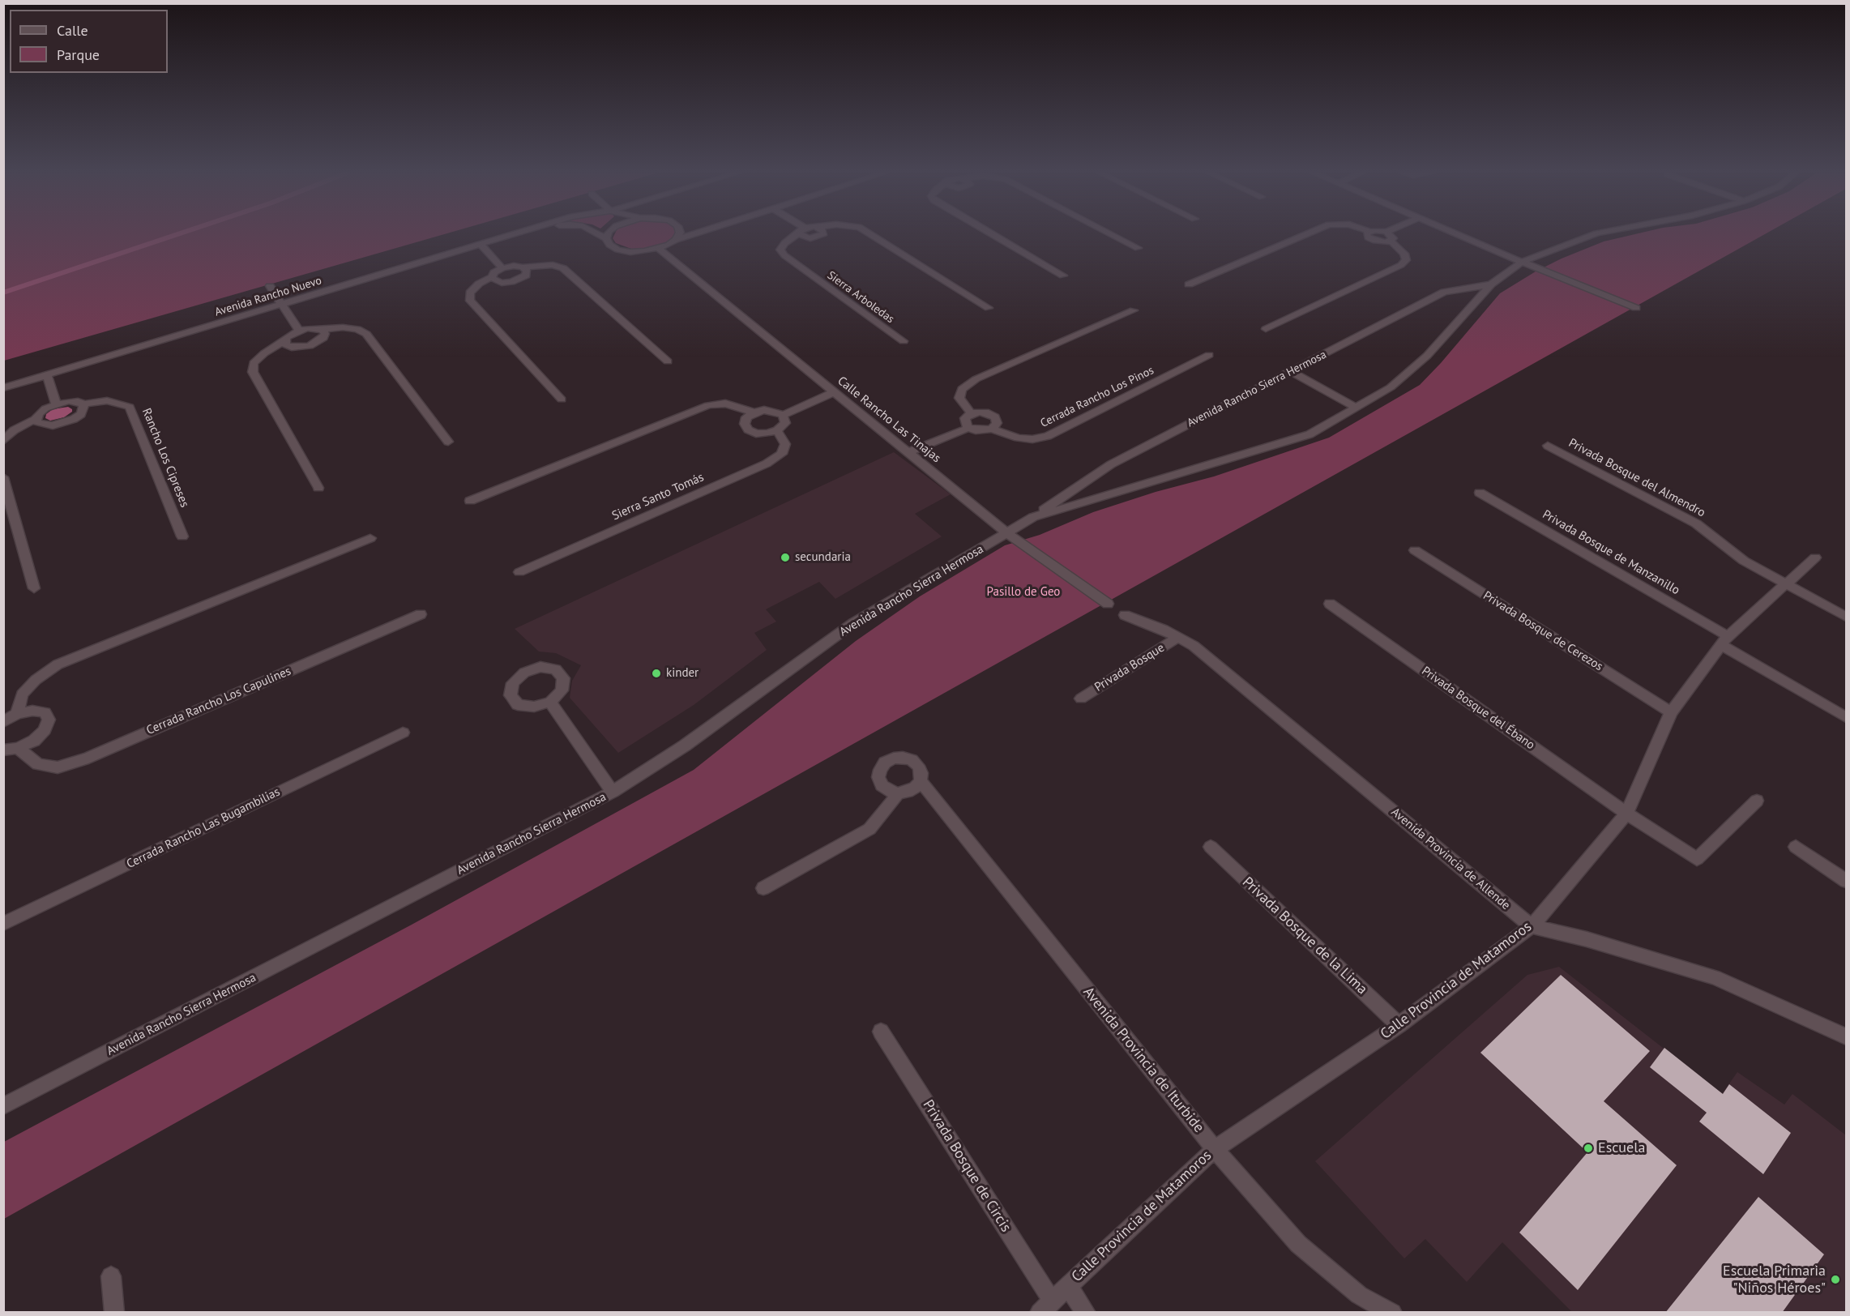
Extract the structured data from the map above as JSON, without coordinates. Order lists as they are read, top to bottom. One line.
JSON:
{"streets":{"street":["Avenida Rancho Nuevo","Sierra Arboledas","Avenida Rancho Sierra Hermosa","Cerrada Rancho Los Pinos","Calle Rancho Las Tinajas","Rancho Los Cipreses","Privada Bosque del Almendro","Sierra Santo Tomás","Privada Bosque de Manzanillo","Privada Bosque de Cerezos","Privada Bosque","Cerrada Rancho Los Capulines","Privada Bosque del Ébano","Cerrada Rancho Las Bugambilias","Avenida Provincia de Allende","Privada Bosque de la Lima","Calle Provincia de Matamoros","Avenida Provincia de Iturbide","Privada Bosque de Circis"]},"crossings":[["Avenida Rancho Sierra Hermosa","Calle Rancho Las Tinajas"],["Privada Bosque del Almendro","Calle Provincia de Matamoros"],["Privada Bosque de Manzanillo","Calle Provincia de Matamoros"],["Privada Bosque de Cerezos","Calle Provincia de Matamoros"],["Privada Bosque","Avenida Provincia de Allende"],["Privada Bosque del Ébano","Calle Provincia de Matamoros"],["Avenida Provincia de Allende","Calle Provincia de Matamoros"],["Privada Bosque de la Lima","Calle Provincia de Matamoros"],["Calle Provincia de Matamoros","Avenida Provincia de Iturbide"],["Calle Provincia de Matamoros","Privada Bosque de Circis"]],"parks":["Pasillo de Geo"],"places":["secundaria","kinder","Escuela","Escuela Primaria \"Niños Héroes\""],"legend":["Calle","Parque"]}
